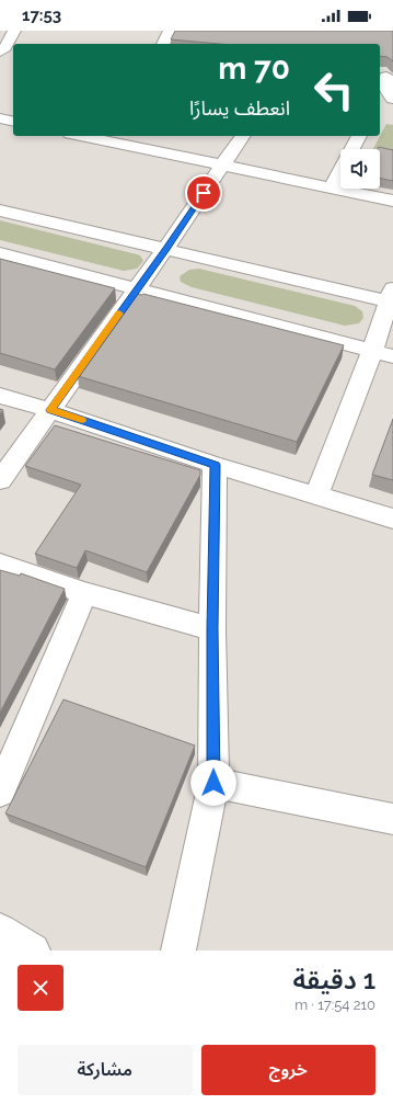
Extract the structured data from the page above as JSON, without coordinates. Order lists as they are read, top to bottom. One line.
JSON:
{"page":{"status":"17:53","turn":["70 m","انعطف يسارًا"],"heading":["1 دقيقة","210 m · 17:54"],"buttons":["خروج","مشاركة"]}}
